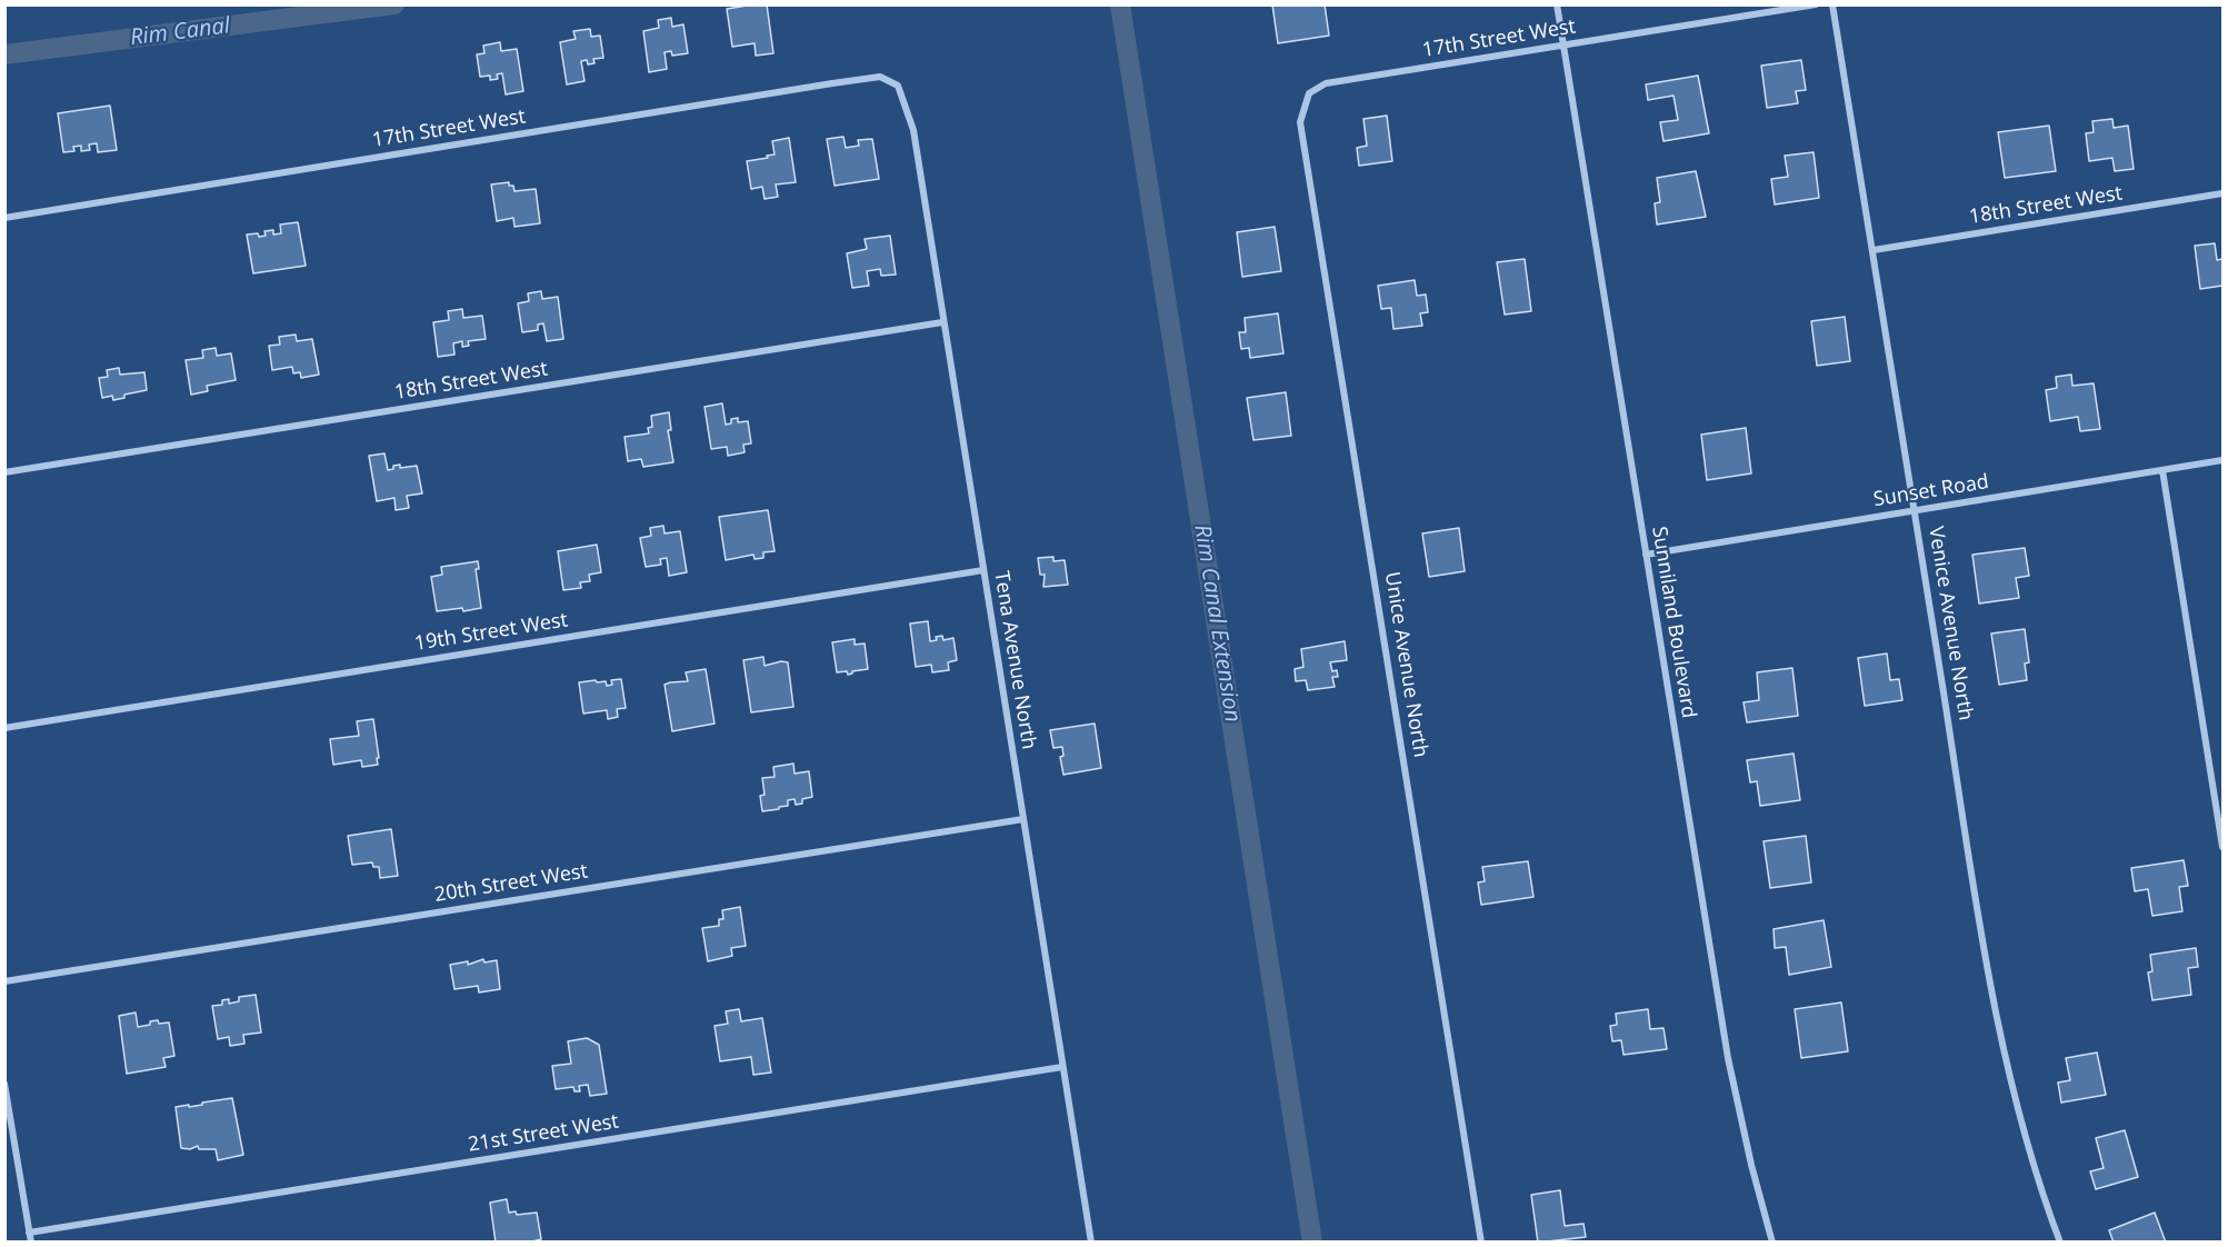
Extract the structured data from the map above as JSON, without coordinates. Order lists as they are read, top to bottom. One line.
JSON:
{"streets":{"street":["17th Street West","18th Street West","Sunset Road","Sunniland Boulevard","Venice Avenue North","19th Street West","Tena Avenue North","Unice Avenue North","20th Street West","21st Street West"]},"crossings":[["17th Street West","Sunniland Boulevard"],["17th Street West","Tena Avenue North"],["17th Street West","Unice Avenue North"],["18th Street West","Venice Avenue North"],["18th Street West","Tena Avenue North"],["Sunset Road","Sunniland Boulevard"],["Sunset Road","Venice Avenue North"],["19th Street West","Tena Avenue North"],["Tena Avenue North","20th Street West"],["Tena Avenue North","21st Street West"]],"water":["Rim Canal","Rim Canal Extension"]}
